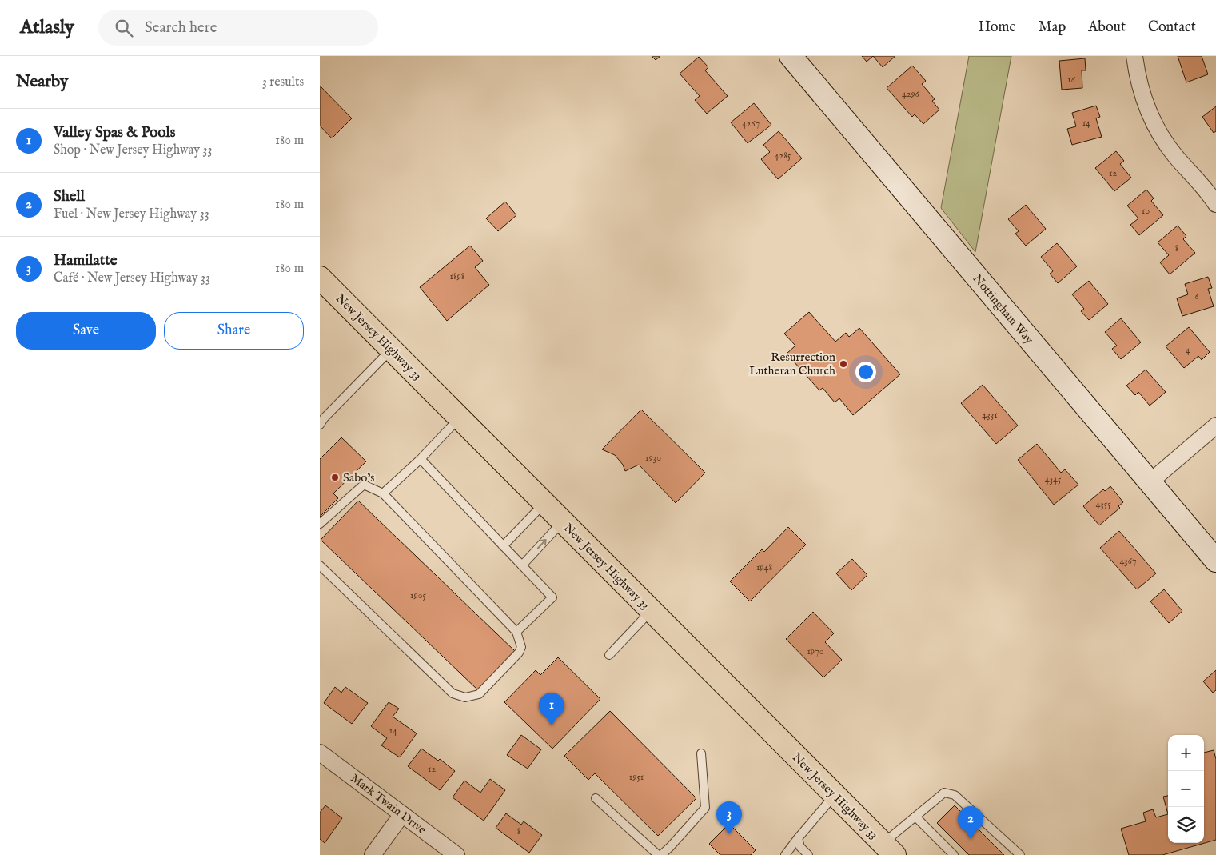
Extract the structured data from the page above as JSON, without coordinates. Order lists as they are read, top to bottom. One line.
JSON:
{"streets":{"main road":["New Jersey Highway 33"],"street":["Nottingham Way","Mark Twain Drive"]},"places":["Resurrection Lutheran Church","Sabo's"],"house_numbers":["16","4296","14","4267","4285","12","10","8","1898","6","4","4331","1930","4345","4355","4367","1948","1905","1970","14","12","1951","8"],"page":{"header":"Atlasly","search":"Search here","nav":["Home","Map","About","Contact"],"heading":["Nearby","3 results"],"list":[{"mark":"1","name":"Valley Spas & Pools","note":"Shop · New Jersey Highway 33","value":"180 m"},{"mark":"2","name":"Shell","note":"Fuel · New Jersey Highway 33","value":"180 m"},{"mark":"3","name":"Hamilatte","note":"Café · New Jersey Highway 33","value":"180 m"}],"buttons":["Save","Share"],"pins":["1","3","2"],"map_buttons":["+","−"]}}
